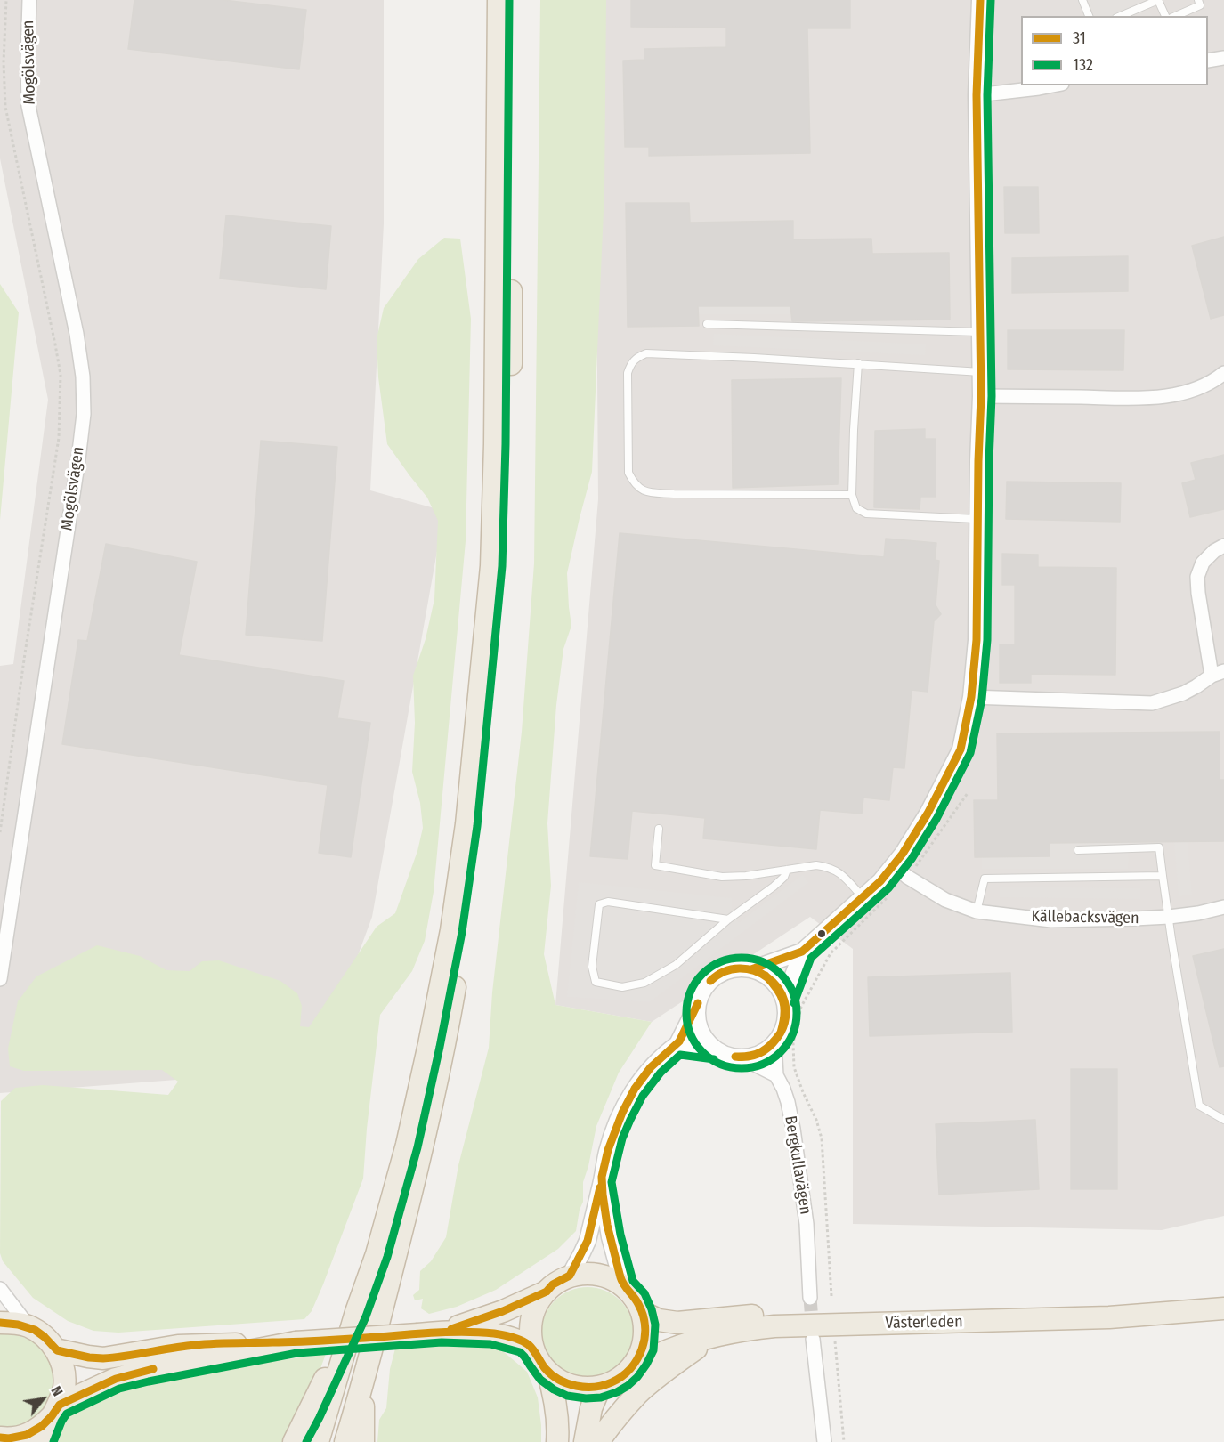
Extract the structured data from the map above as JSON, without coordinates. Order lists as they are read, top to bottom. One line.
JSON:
{"streets":{"highway":["Västerleden"],"street":["Mogölsvägen","Källebacksvägen","Bergkullavägen"]},"lines":["transit line 31","transit line 132"],"legend":["31","132"],"north":"top right"}
